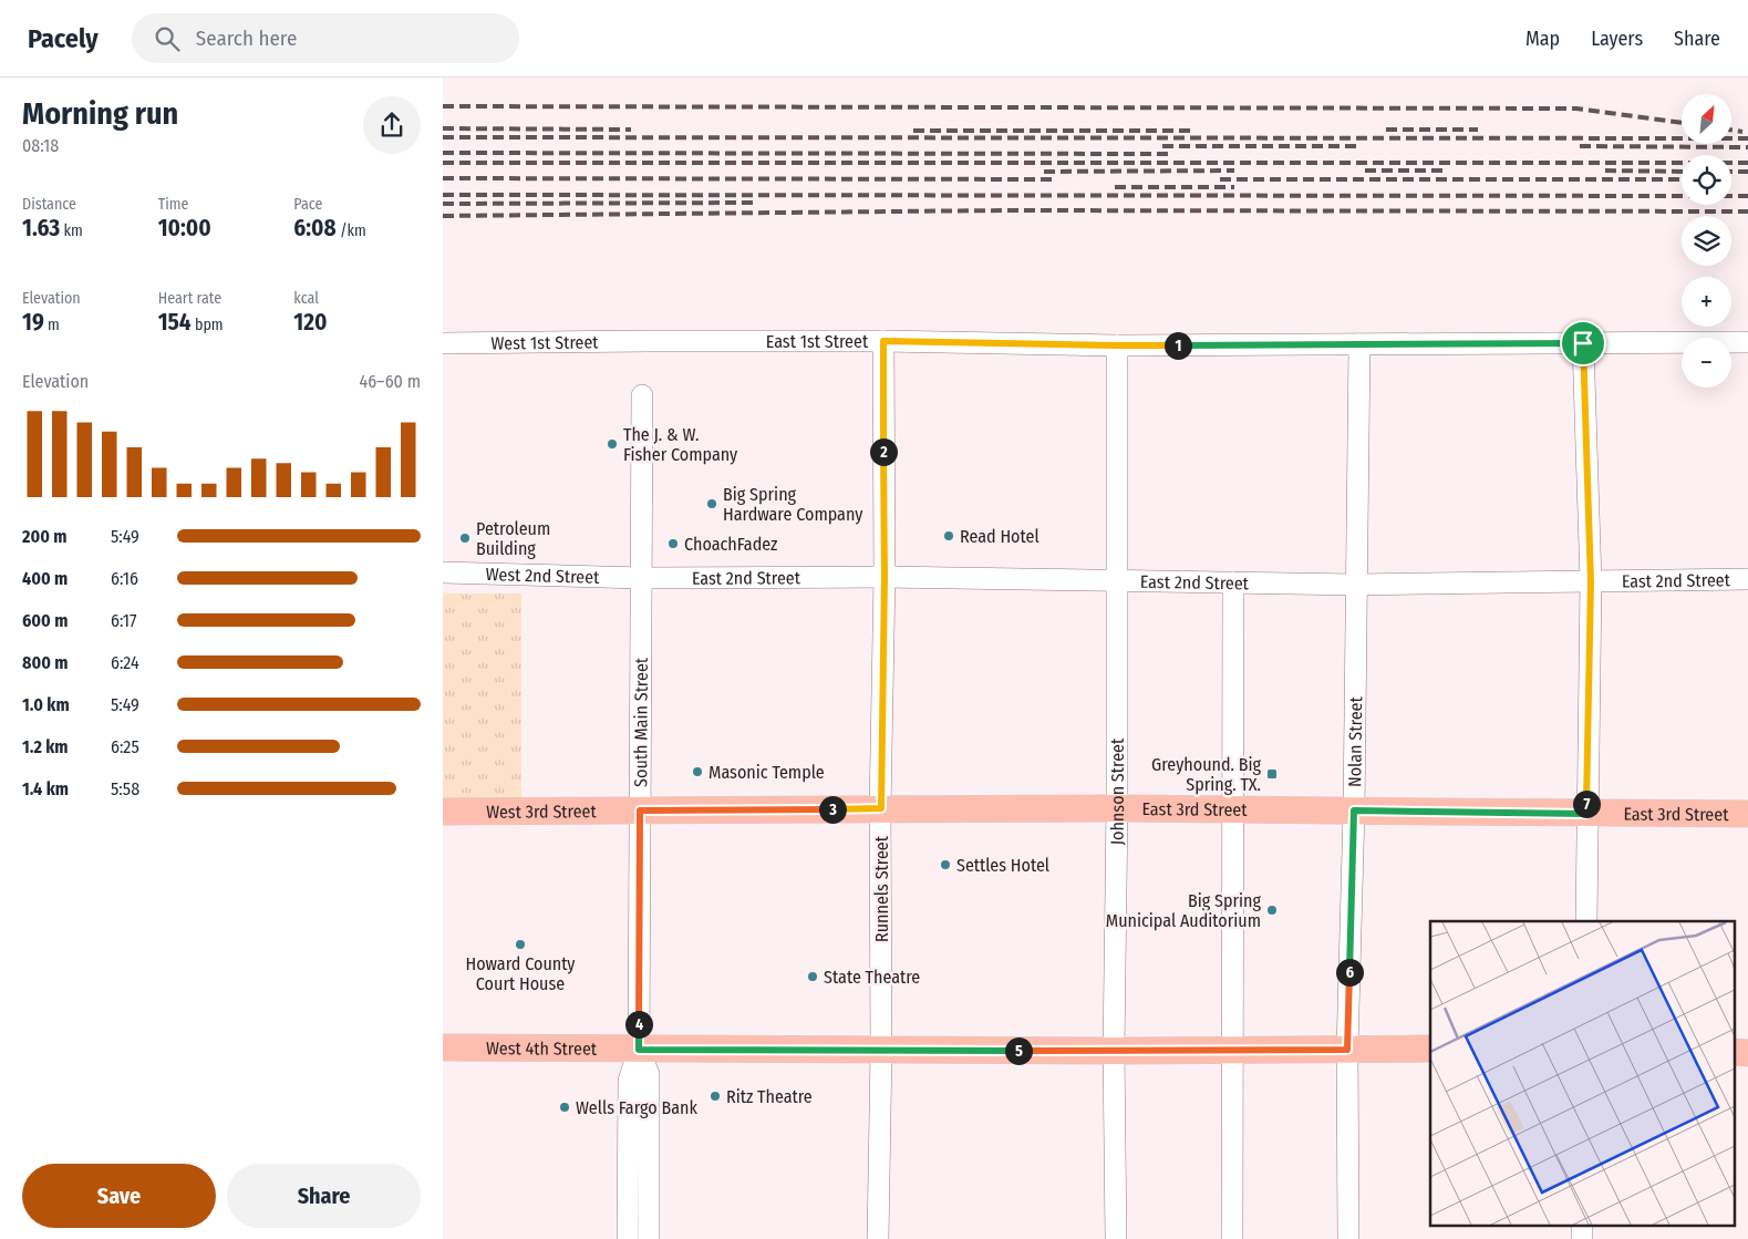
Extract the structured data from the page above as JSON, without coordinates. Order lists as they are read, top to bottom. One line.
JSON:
{"streets":{"main road":["East 3rd Street","West 3rd Street","West 4th Street"],"street":["East 1st Street","West 1st Street","West 2nd Street","East 2nd Street","South Main Street","Nolan Street","Johnson Street","Runnels Street"]},"crossings":[["East 1st Street","West 1st Street"],["East 1st Street","Nolan Street"],["East 1st Street","Johnson Street"],["East 1st Street","Runnels Street"],["West 2nd Street","East 2nd Street"],["West 2nd Street","South Main Street"],["East 2nd Street","South Main Street"],["East 2nd Street","Nolan Street"],["East 2nd Street","Johnson Street"],["East 2nd Street","Runnels Street"],["South Main Street","East 3rd Street"],["South Main Street","West 3rd Street"],["South Main Street","West 4th Street"],["Nolan Street","East 3rd Street"],["Nolan Street","West 4th Street"],["Johnson Street","East 3rd Street"],["Johnson Street","West 4th Street"],["East 3rd Street","West 3rd Street"],["East 3rd Street","Runnels Street"],["Runnels Street","West 4th Street"]],"places":{"other":["The J. & W. Fisher Company","Big Spring Hardware Company","Read Hotel","Petroleum Building","ChoachFadez","Masonic Temple","Settles Hotel","Big Spring Municipal Auditorium","Howard County Court House","State Theatre","Ritz Theatre","Wells Fargo Bank"],"transit":["Greyhound. Big Spring. TX."]},"north":"top right","page":{"header":"Pacely","search":"Search here","nav":["Map","Layers","Share"],"heading":["Morning run","08:18"],"map_buttons":["+","−"],"stats":[["Distance","1.63 km"],["Time","10:00"],["Pace","6:08 /km"],["Elevation","19 m"],["Heart rate","154 bpm"],["kcal","120"]],"pins":["1","2","7","3","6","4","5"],"chart":["Elevation","46–60 m"],"list":[{"name":"200 m","note":"5:49"},{"name":"400 m","note":"6:16"},{"name":"600 m","note":"6:17"},{"name":"800 m","note":"6:24"},{"name":"1.0 km","note":"5:49"},{"name":"1.2 km","note":"6:25"},{"name":"1.4 km","note":"5:58"}],"buttons":["Save","Share"]}}
